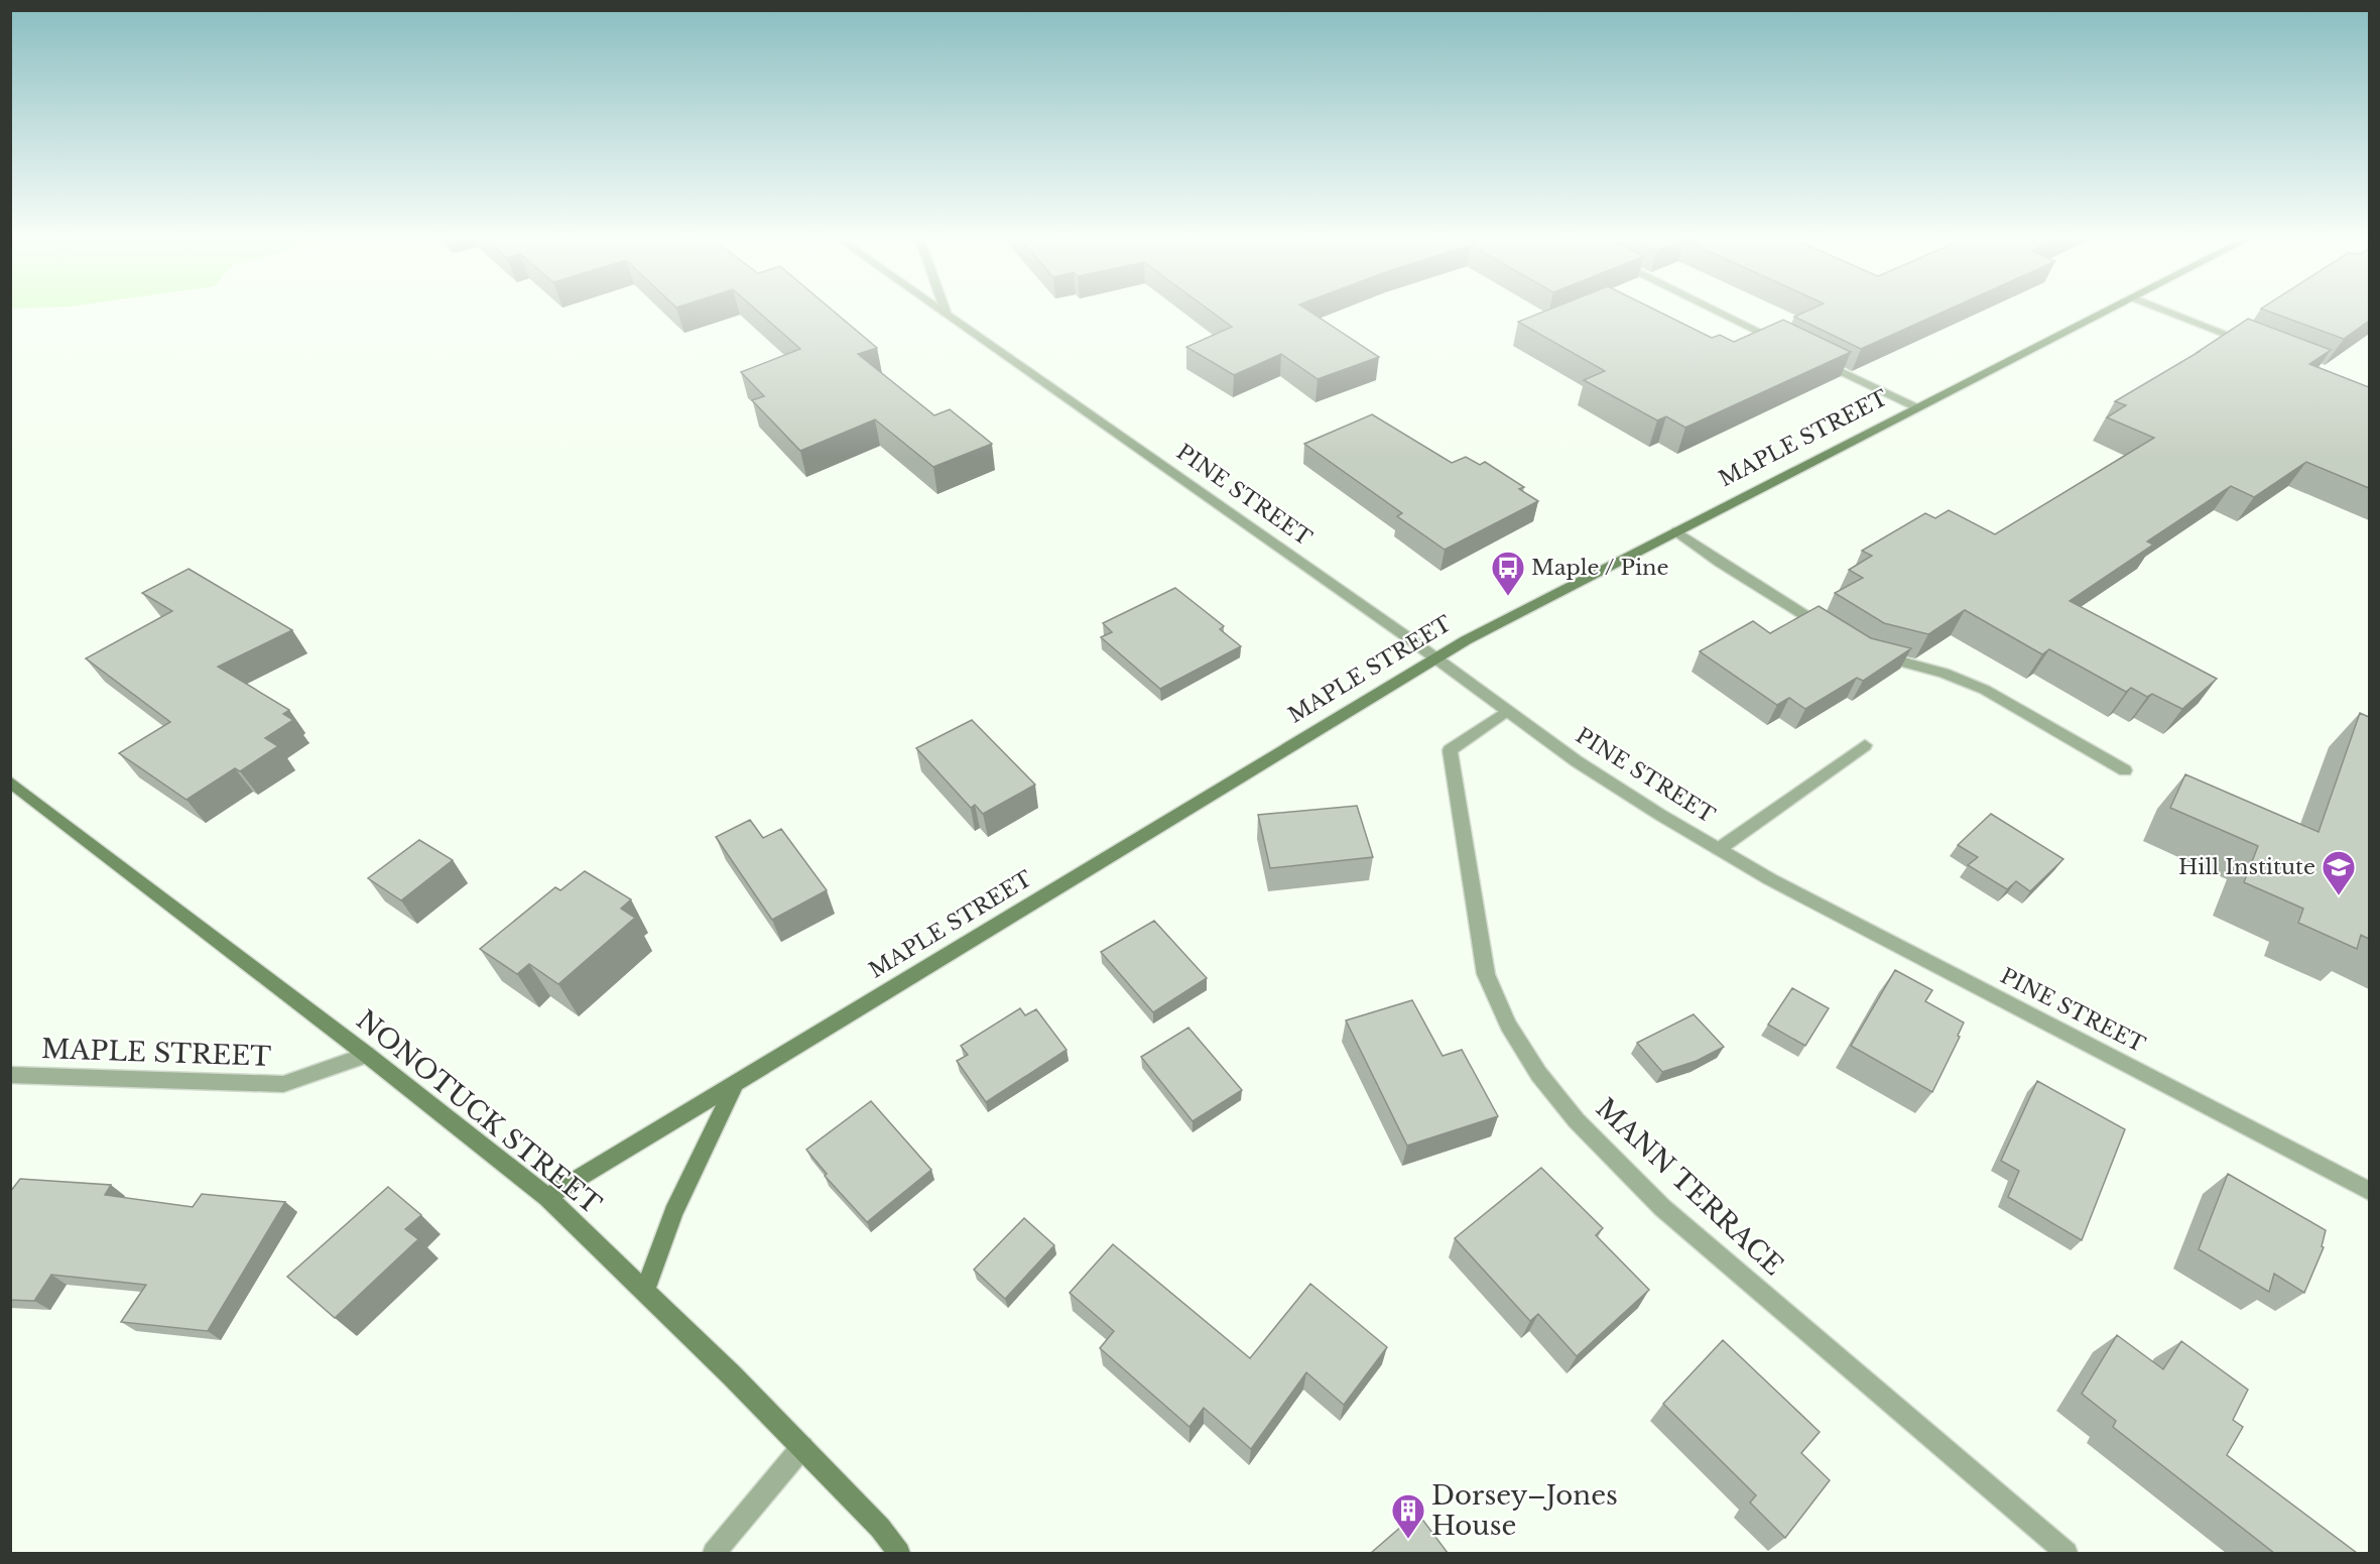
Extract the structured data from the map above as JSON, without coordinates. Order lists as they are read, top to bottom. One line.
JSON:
{"streets":{"main road":["MAPLE STREET","NONOTUCK STREET"],"street":["PINE STREET","MANN TERRACE"]},"crossings":[["MAPLE STREET","PINE STREET"],["MAPLE STREET","NONOTUCK STREET"],["PINE STREET","MANN TERRACE"]],"places":{"bus stop":["Maple / Pine"],"school or university":["Hill Institute"],"building":["Dorsey–Jones House"]}}
